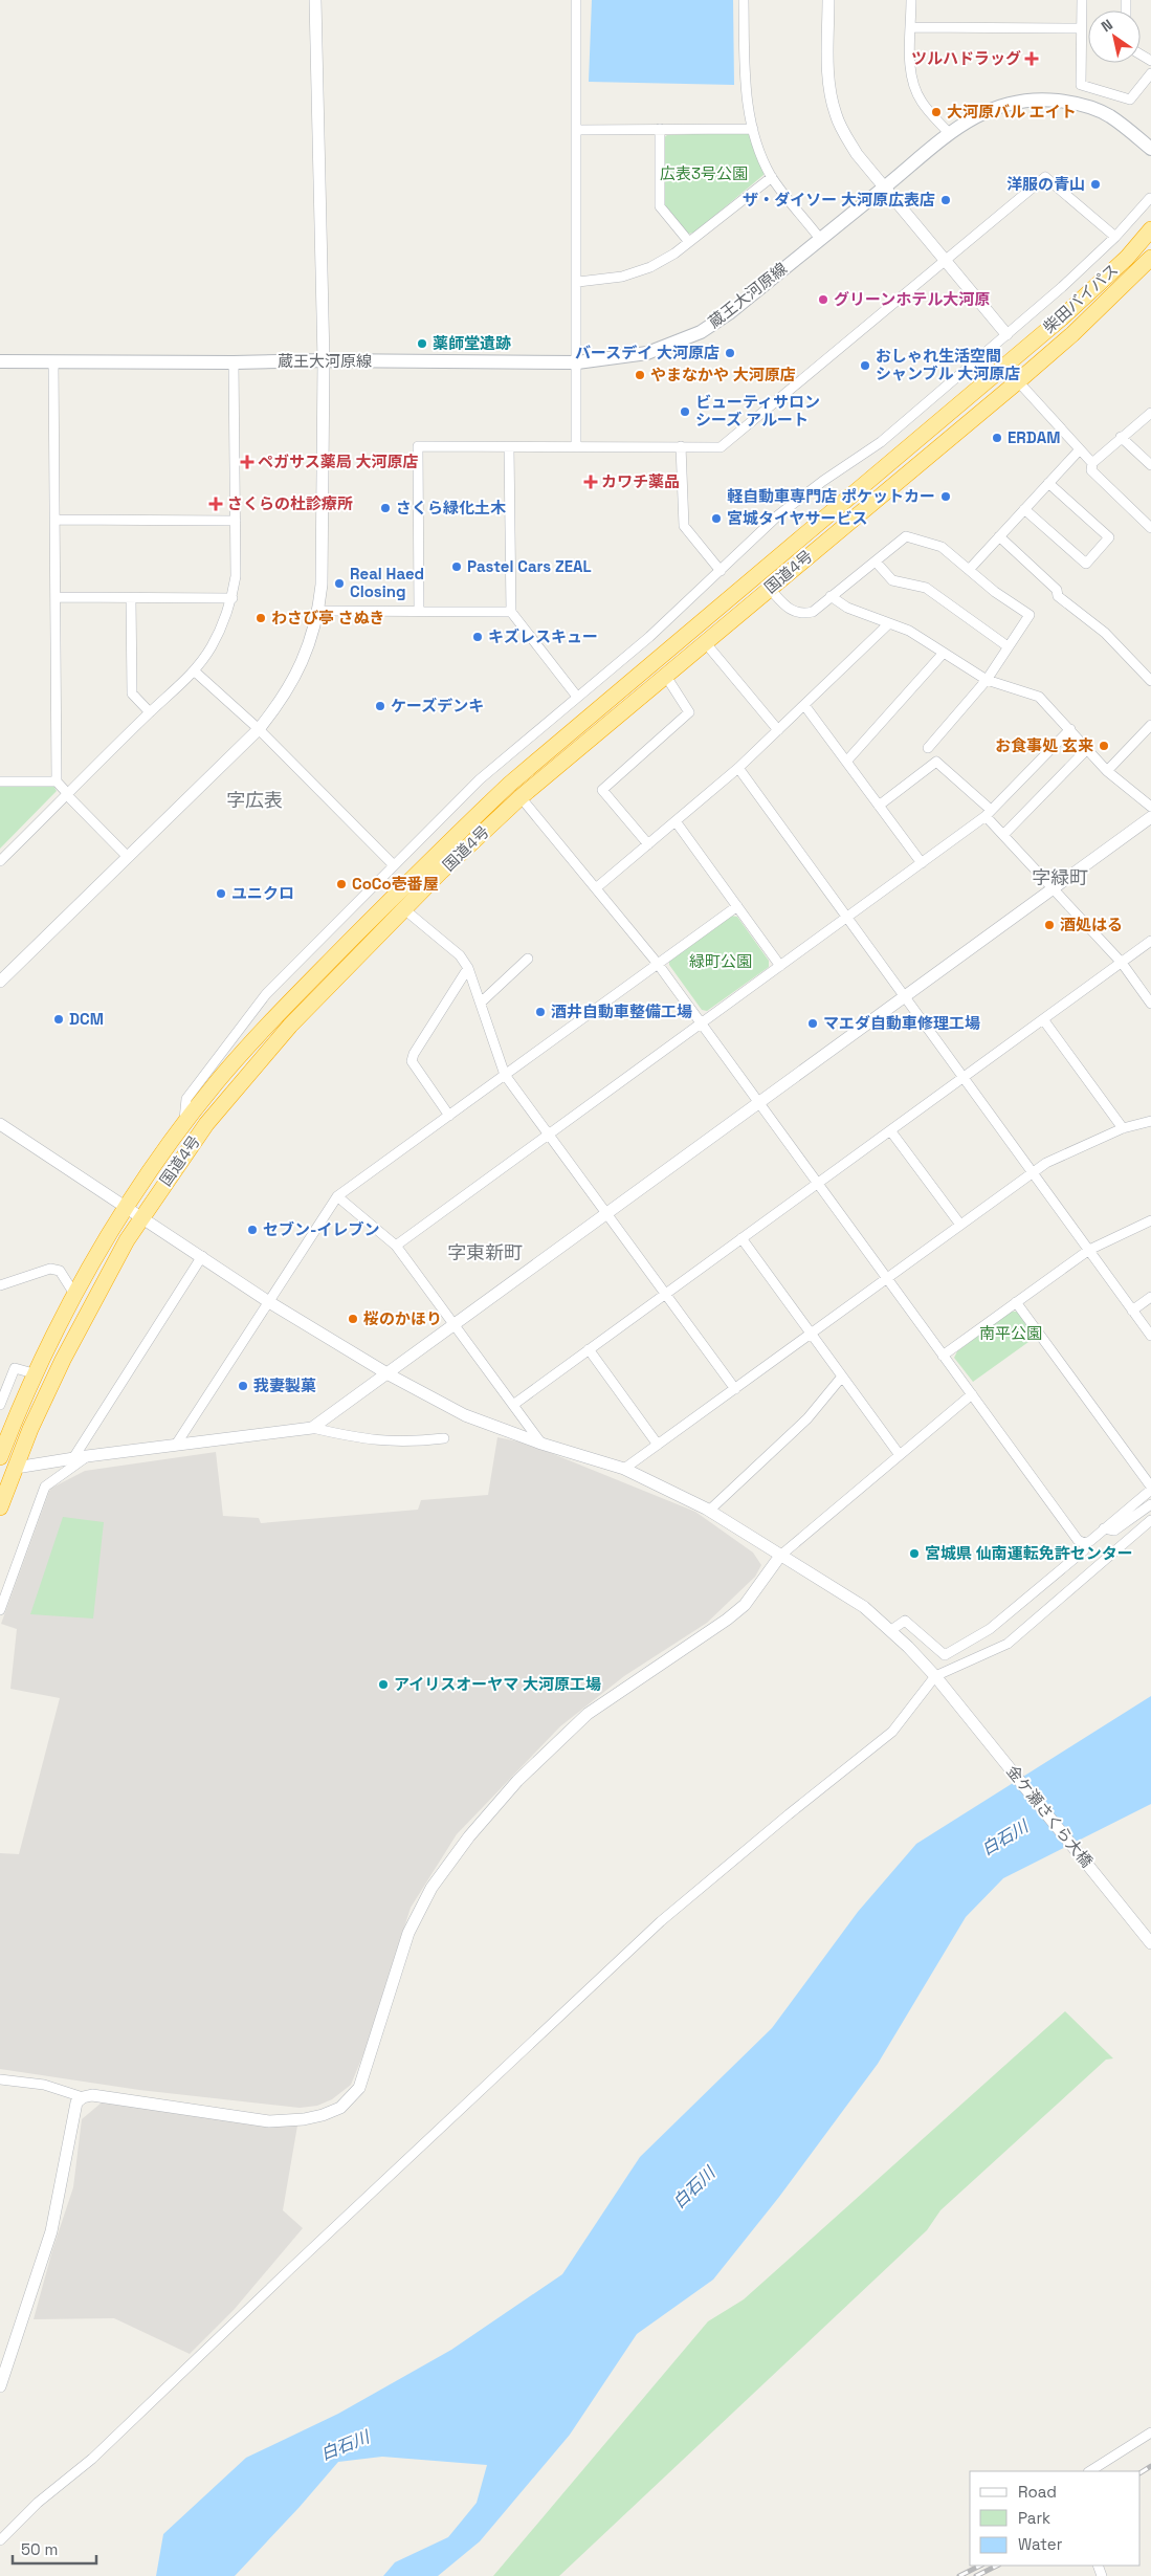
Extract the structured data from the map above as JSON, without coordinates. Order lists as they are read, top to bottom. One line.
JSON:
{"streets":{"highway":["柴田バイパス","国道4号"],"main road":["蔵王大河原線"],"street":["金ケ瀬さくら大橋"]},"crossings":[["柴田バイパス","国道4号"],["国道4号","金ケ瀬さくら大橋"]],"districts":["字広表","字緑町","字東新町"],"water":["白石川"],"parks":["広表3号公園","緑町公園","南平公園"],"places":{"health":["ツルハドラッグ","ペガサス薬局 大河原店","カワチ薬品","さくらの杜診療所"],"other":["大河原バル エイト","洋服の青山","ザ・ダイソー 大河原広表店","グリーンホテル大河原","薬師堂遺跡","バースデイ 大河原店","おしゃれ生活空間 シャンブル 大河原店","やまなかや 大河原店","ビューティサロン シーズ アルート","ERDAM","軽自動車専門店 ポケットカー","さくら緑化土木","宮城タイヤサービス","Pastel Cars ZEAL","Real Haed Closing","わさび亭 さぬき","キズレスキュー","ケーズデンキ","お食事処 玄来","CoCo壱番屋","ユニクロ","酒処はる","酒井自動車整備工場","DCM","マエダ自動車修理工場","セブン-イレブン","桜のかほり","我妻製菓","宮城県 仙南運転免許センター","アイリスオーヤマ 大河原工場"]},"legend":["Road","Park","Water"],"scale_bar":"50 m","north":"top left"}
